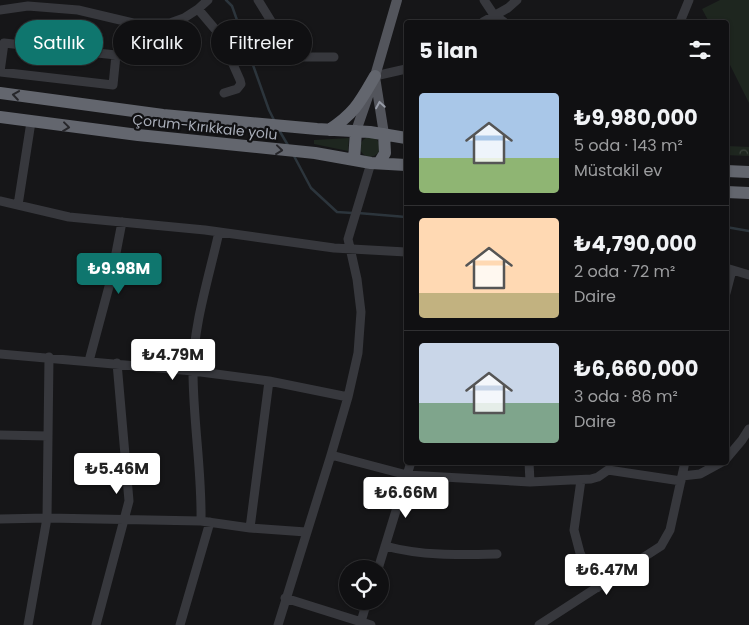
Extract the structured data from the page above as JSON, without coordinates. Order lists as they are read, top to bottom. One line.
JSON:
{"streets":{"highway":["Çorum-Kırıkkale yolu"]},"page":{"chip":["Satılık","Kiralık","Filtreler"],"heading":"5 ilan","list":[{"name":"₺9,980,000","note":"5 oda · 143 m² · Müstakil ev"},{"name":"₺4,790,000","note":"2 oda · 72 m² · Daire"},{"name":"₺6,660,000","note":"3 oda · 86 m² · Daire"}],"price":["₺9.98M","₺4.79M","₺5.46M","₺6.66M","₺6.47M"]}}
